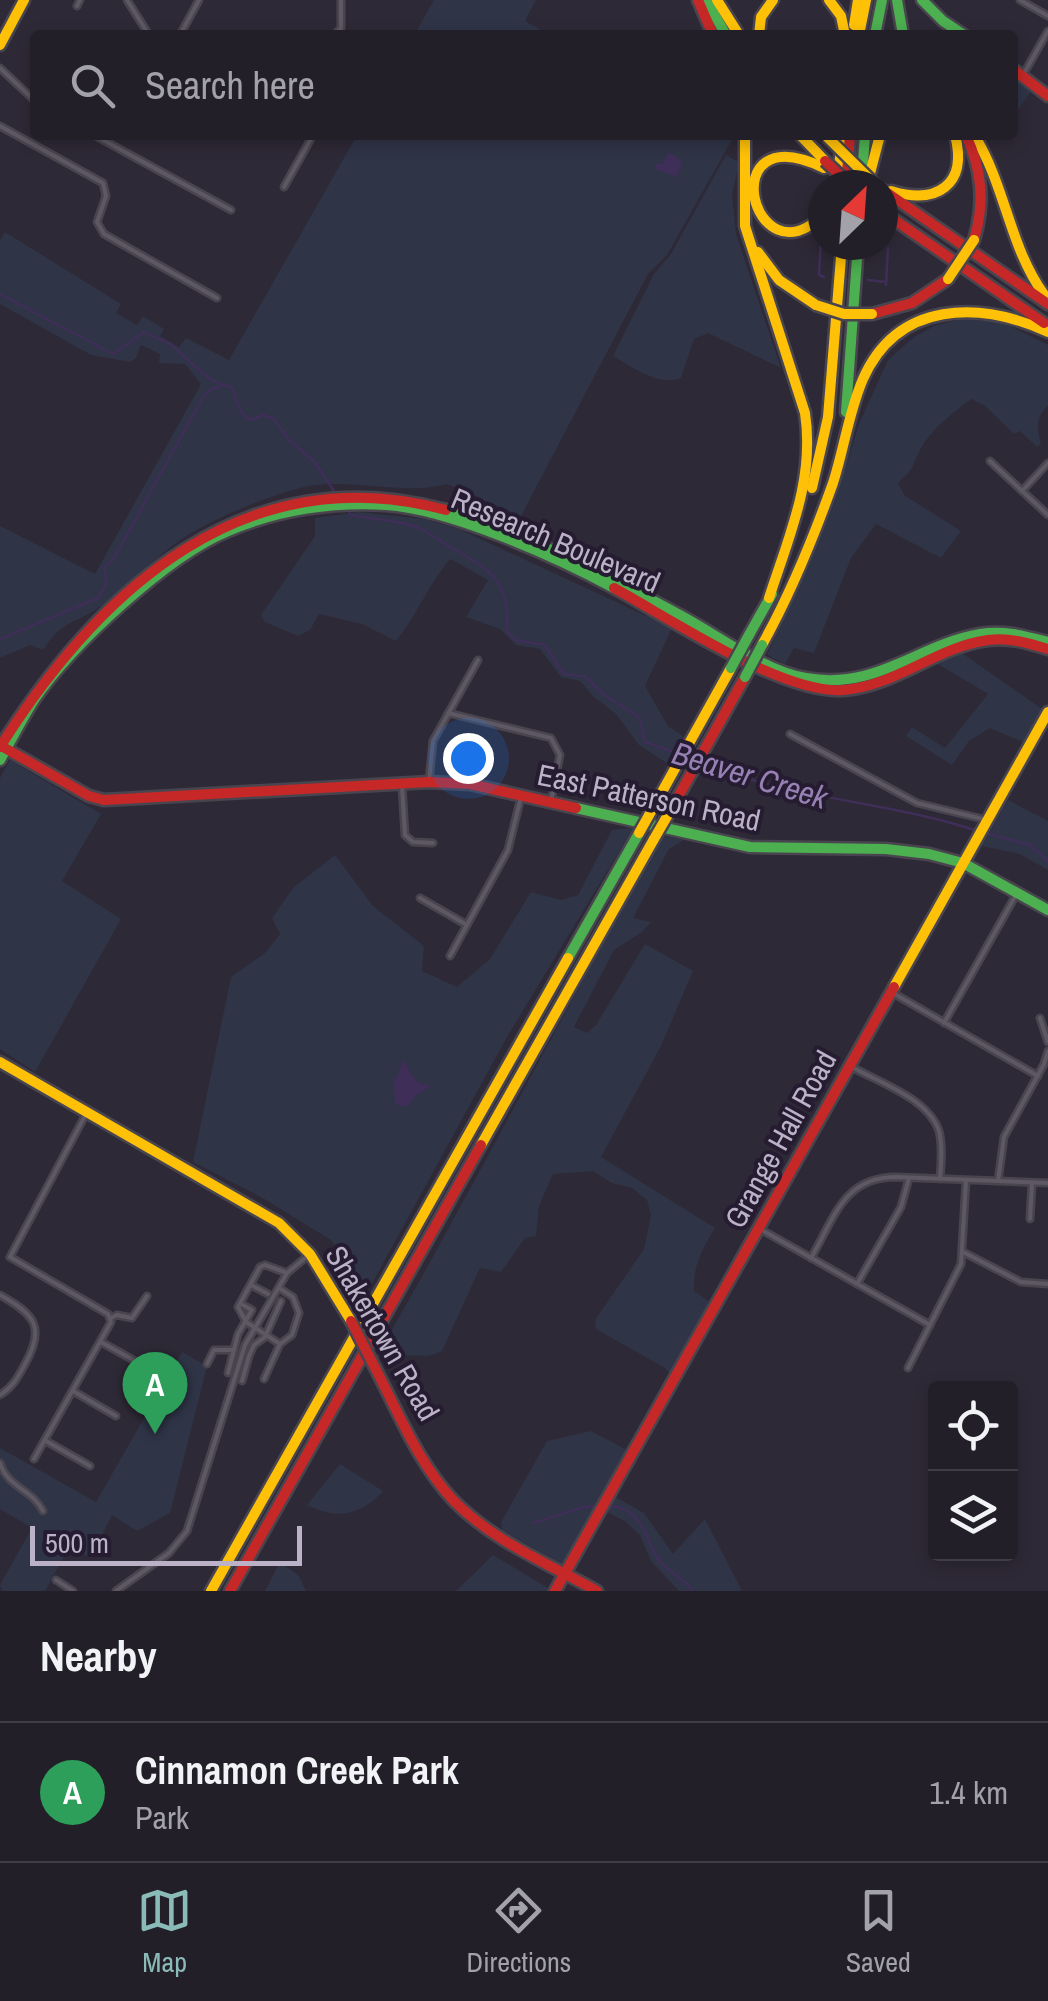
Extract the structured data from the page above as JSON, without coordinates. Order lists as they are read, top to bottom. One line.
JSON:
{"streets":{"main road":["Research Boulevard","East Patterson Road","Grange Hall Road","Shakertown Road"]},"crossings":[["Research Boulevard","East Patterson Road"],["East Patterson Road","Grange Hall Road"],["Grange Hall Road","Shakertown Road"]],"water":["Beaver Creek"],"scale_bar":"500 m","north":"top right","page":{"search":"Search here","pins":"A","scale":"500 m","heading":"Nearby","list":[{"mark":"A","name":"Cinnamon Creek Park","note":"Park","value":"1.4 km"}],"nav":["Map","Directions","Saved"]}}
